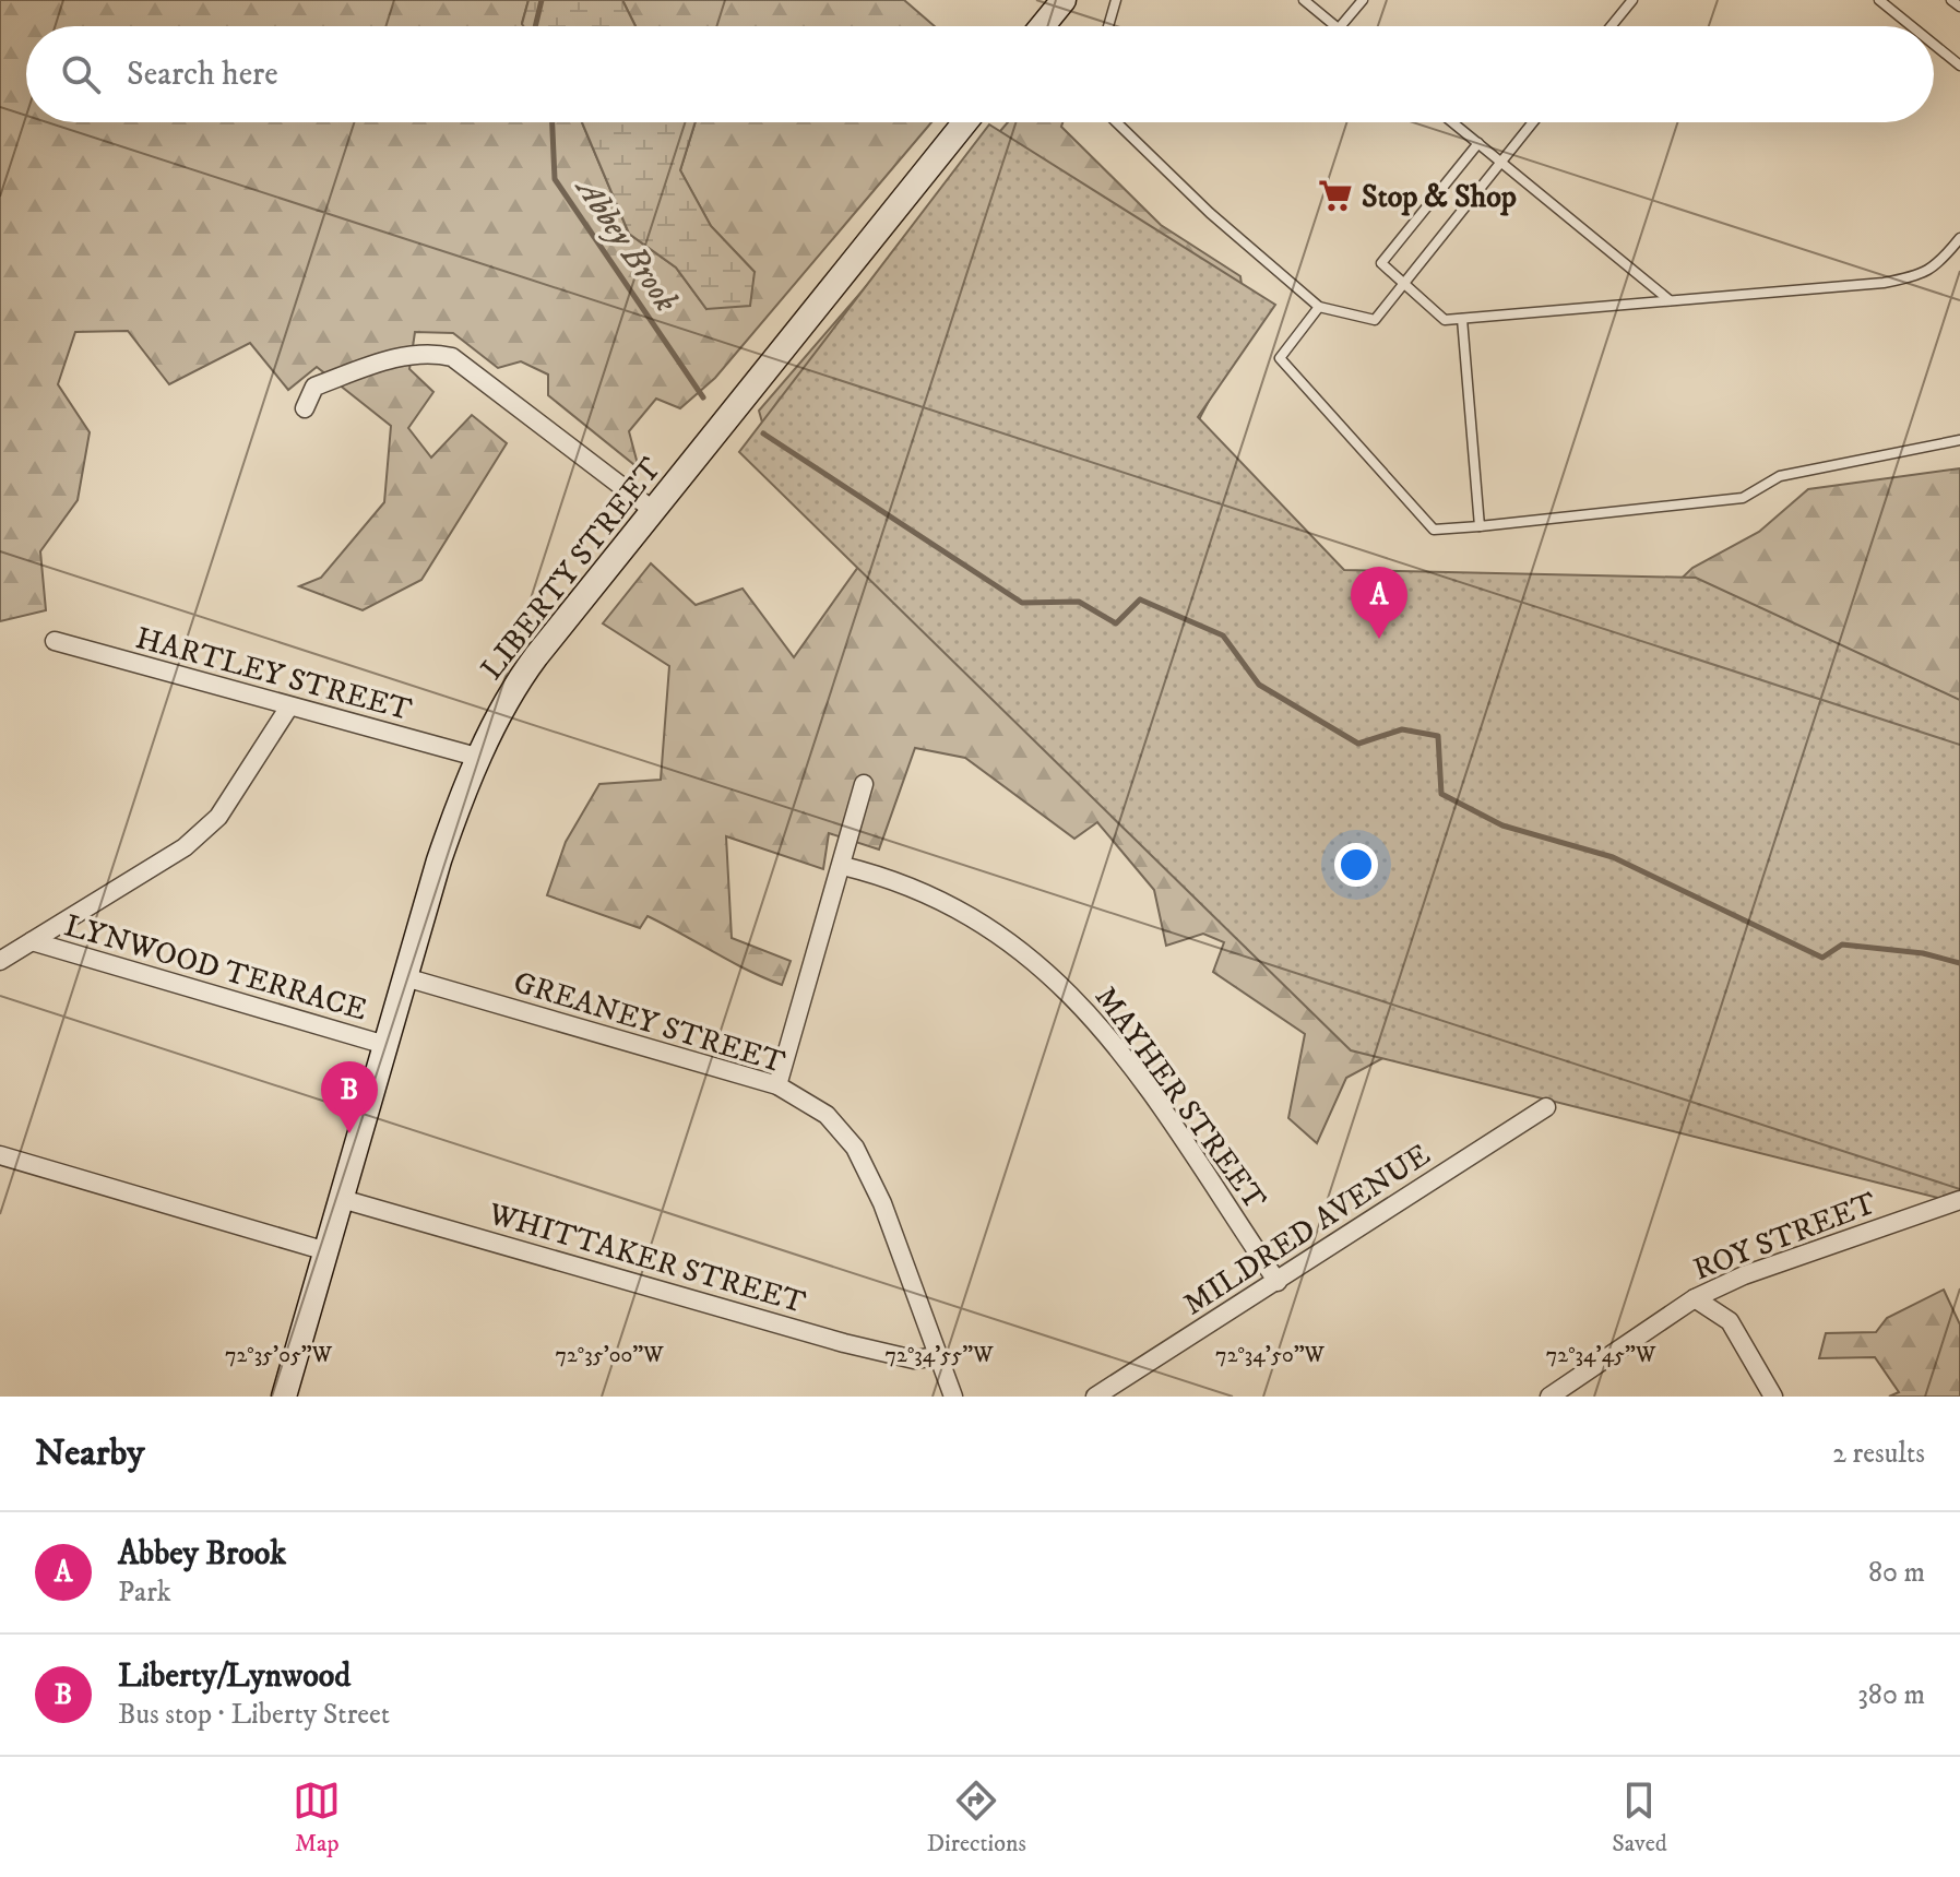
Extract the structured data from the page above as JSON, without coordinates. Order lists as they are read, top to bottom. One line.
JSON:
{"streets":{"main road":["LIBERTY STREET"],"street":["HARTLEY STREET","LYNWOOD TERRACE","GREANEY STREET","MAYHER STREET","MILDRED AVENUE","ROY STREET","WHITTAKER STREET"]},"crossings":[["LIBERTY STREET","HARTLEY STREET"],["LIBERTY STREET","LYNWOOD TERRACE"],["LIBERTY STREET","GREANEY STREET"],["LIBERTY STREET","WHITTAKER STREET"],["GREANEY STREET","WHITTAKER STREET"],["MAYHER STREET","MILDRED AVENUE"]],"water":["Abbey Brook"],"places":{"supermarket":["Stop & Shop"]},"page":{"search":"Search here","pins":["A","B"],"heading":["Nearby","2 results"],"list":[{"mark":"A","name":"Abbey Brook","note":"Park","value":"80 m"},{"mark":"B","name":"Liberty/Lynwood","note":"Bus stop · Liberty Street","value":"380 m"}],"nav":["Map","Directions","Saved"]},"coordinates":["72°35'05\"W","72°35'00\"W","72°34'55\"W","72°34'50\"W","72°34'45\"W"]}
